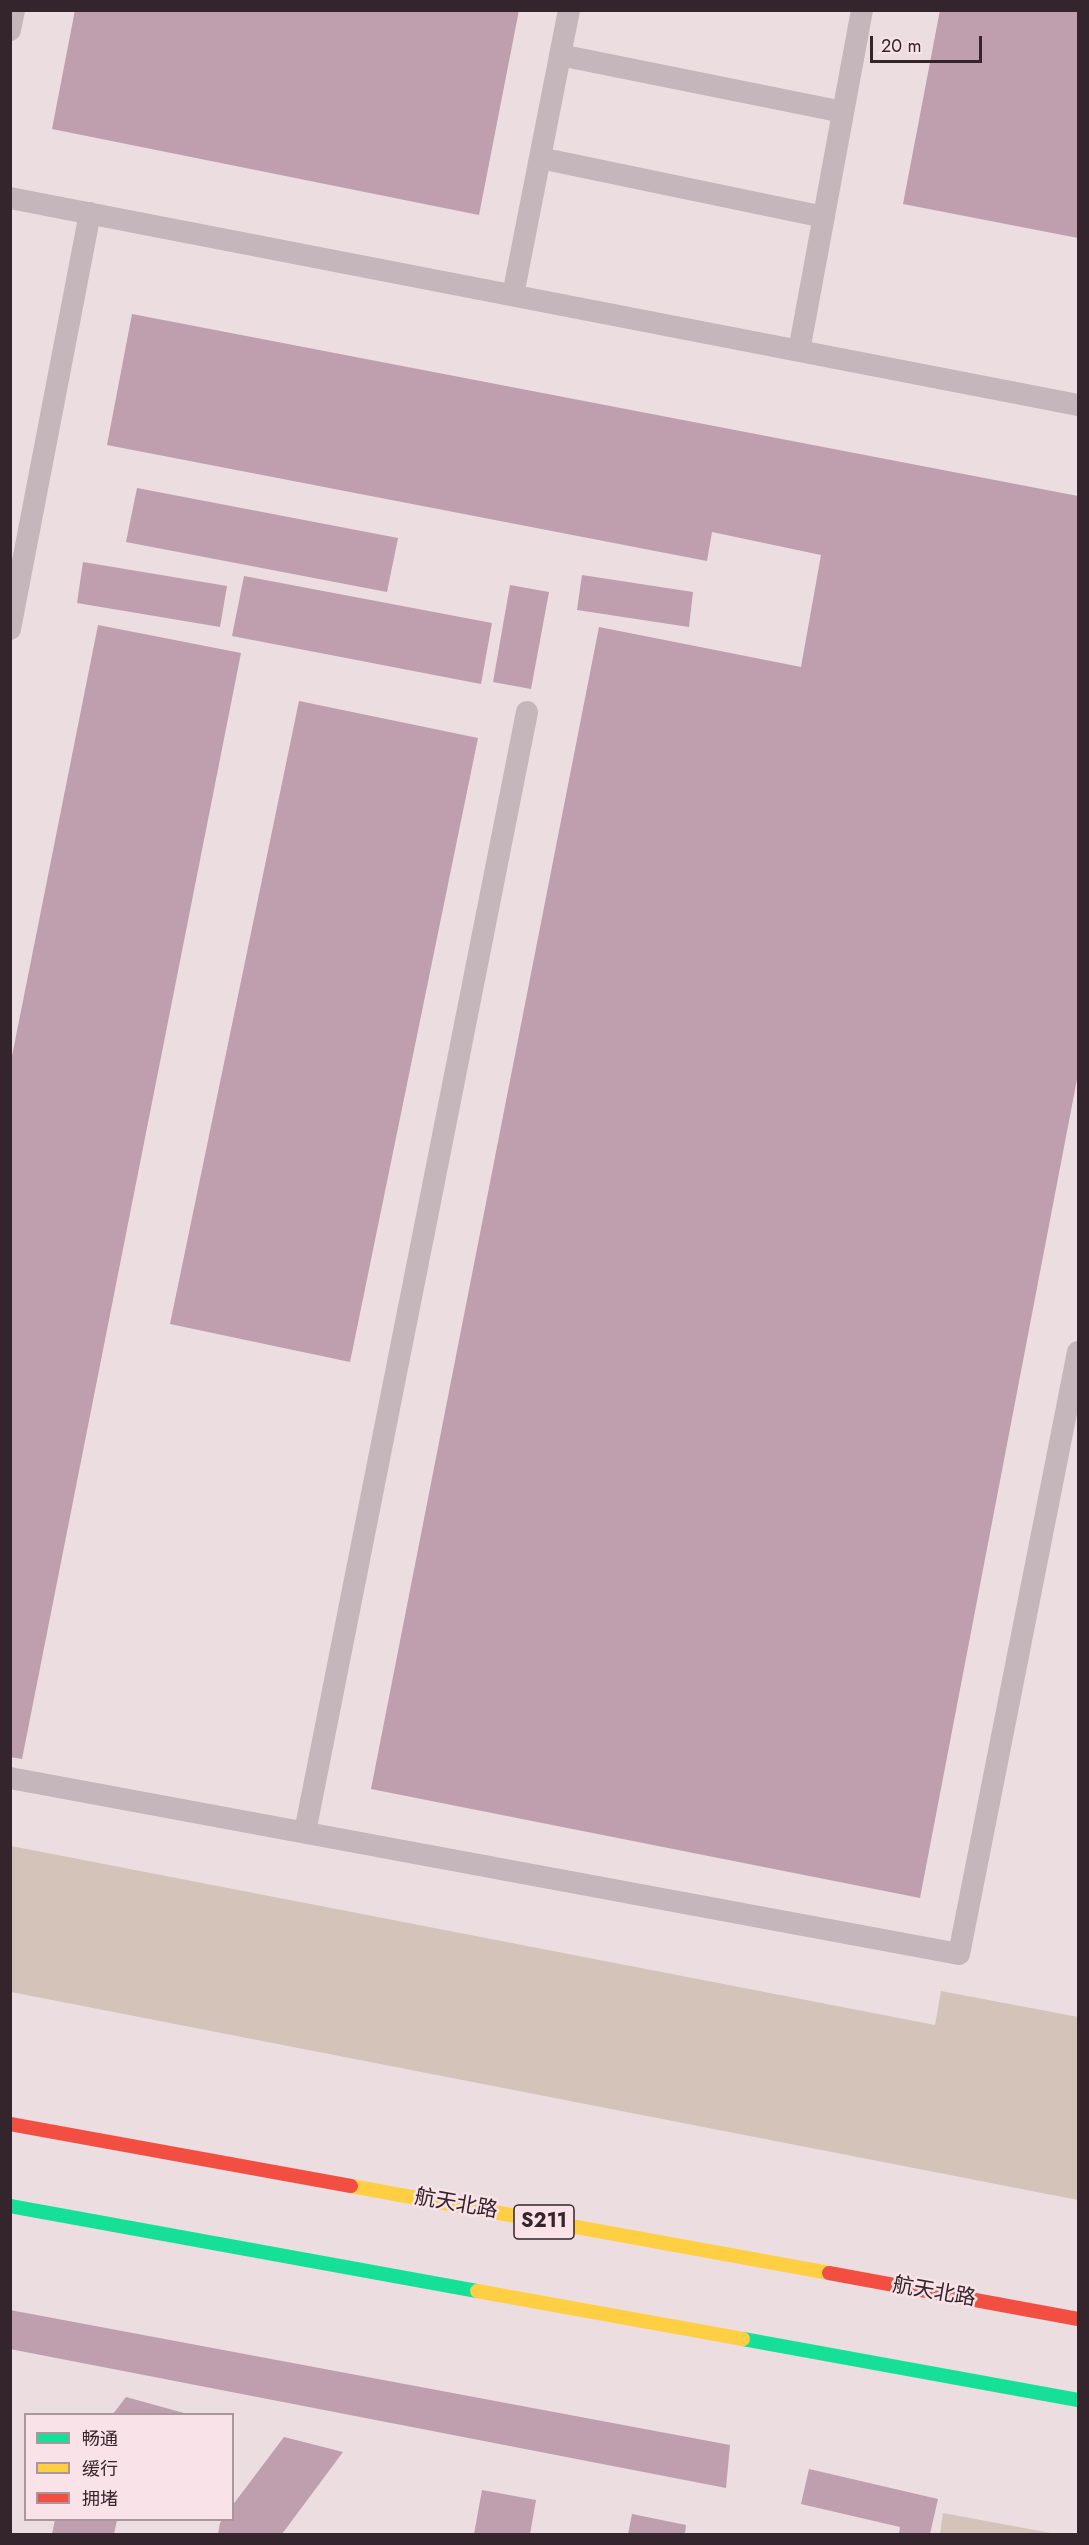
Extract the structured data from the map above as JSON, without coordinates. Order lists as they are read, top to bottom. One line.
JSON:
{"streets":{"main road":["航天北路","S211"]},"legend":["畅通","缓行","拥堵"],"scale_bar":"20 m"}
